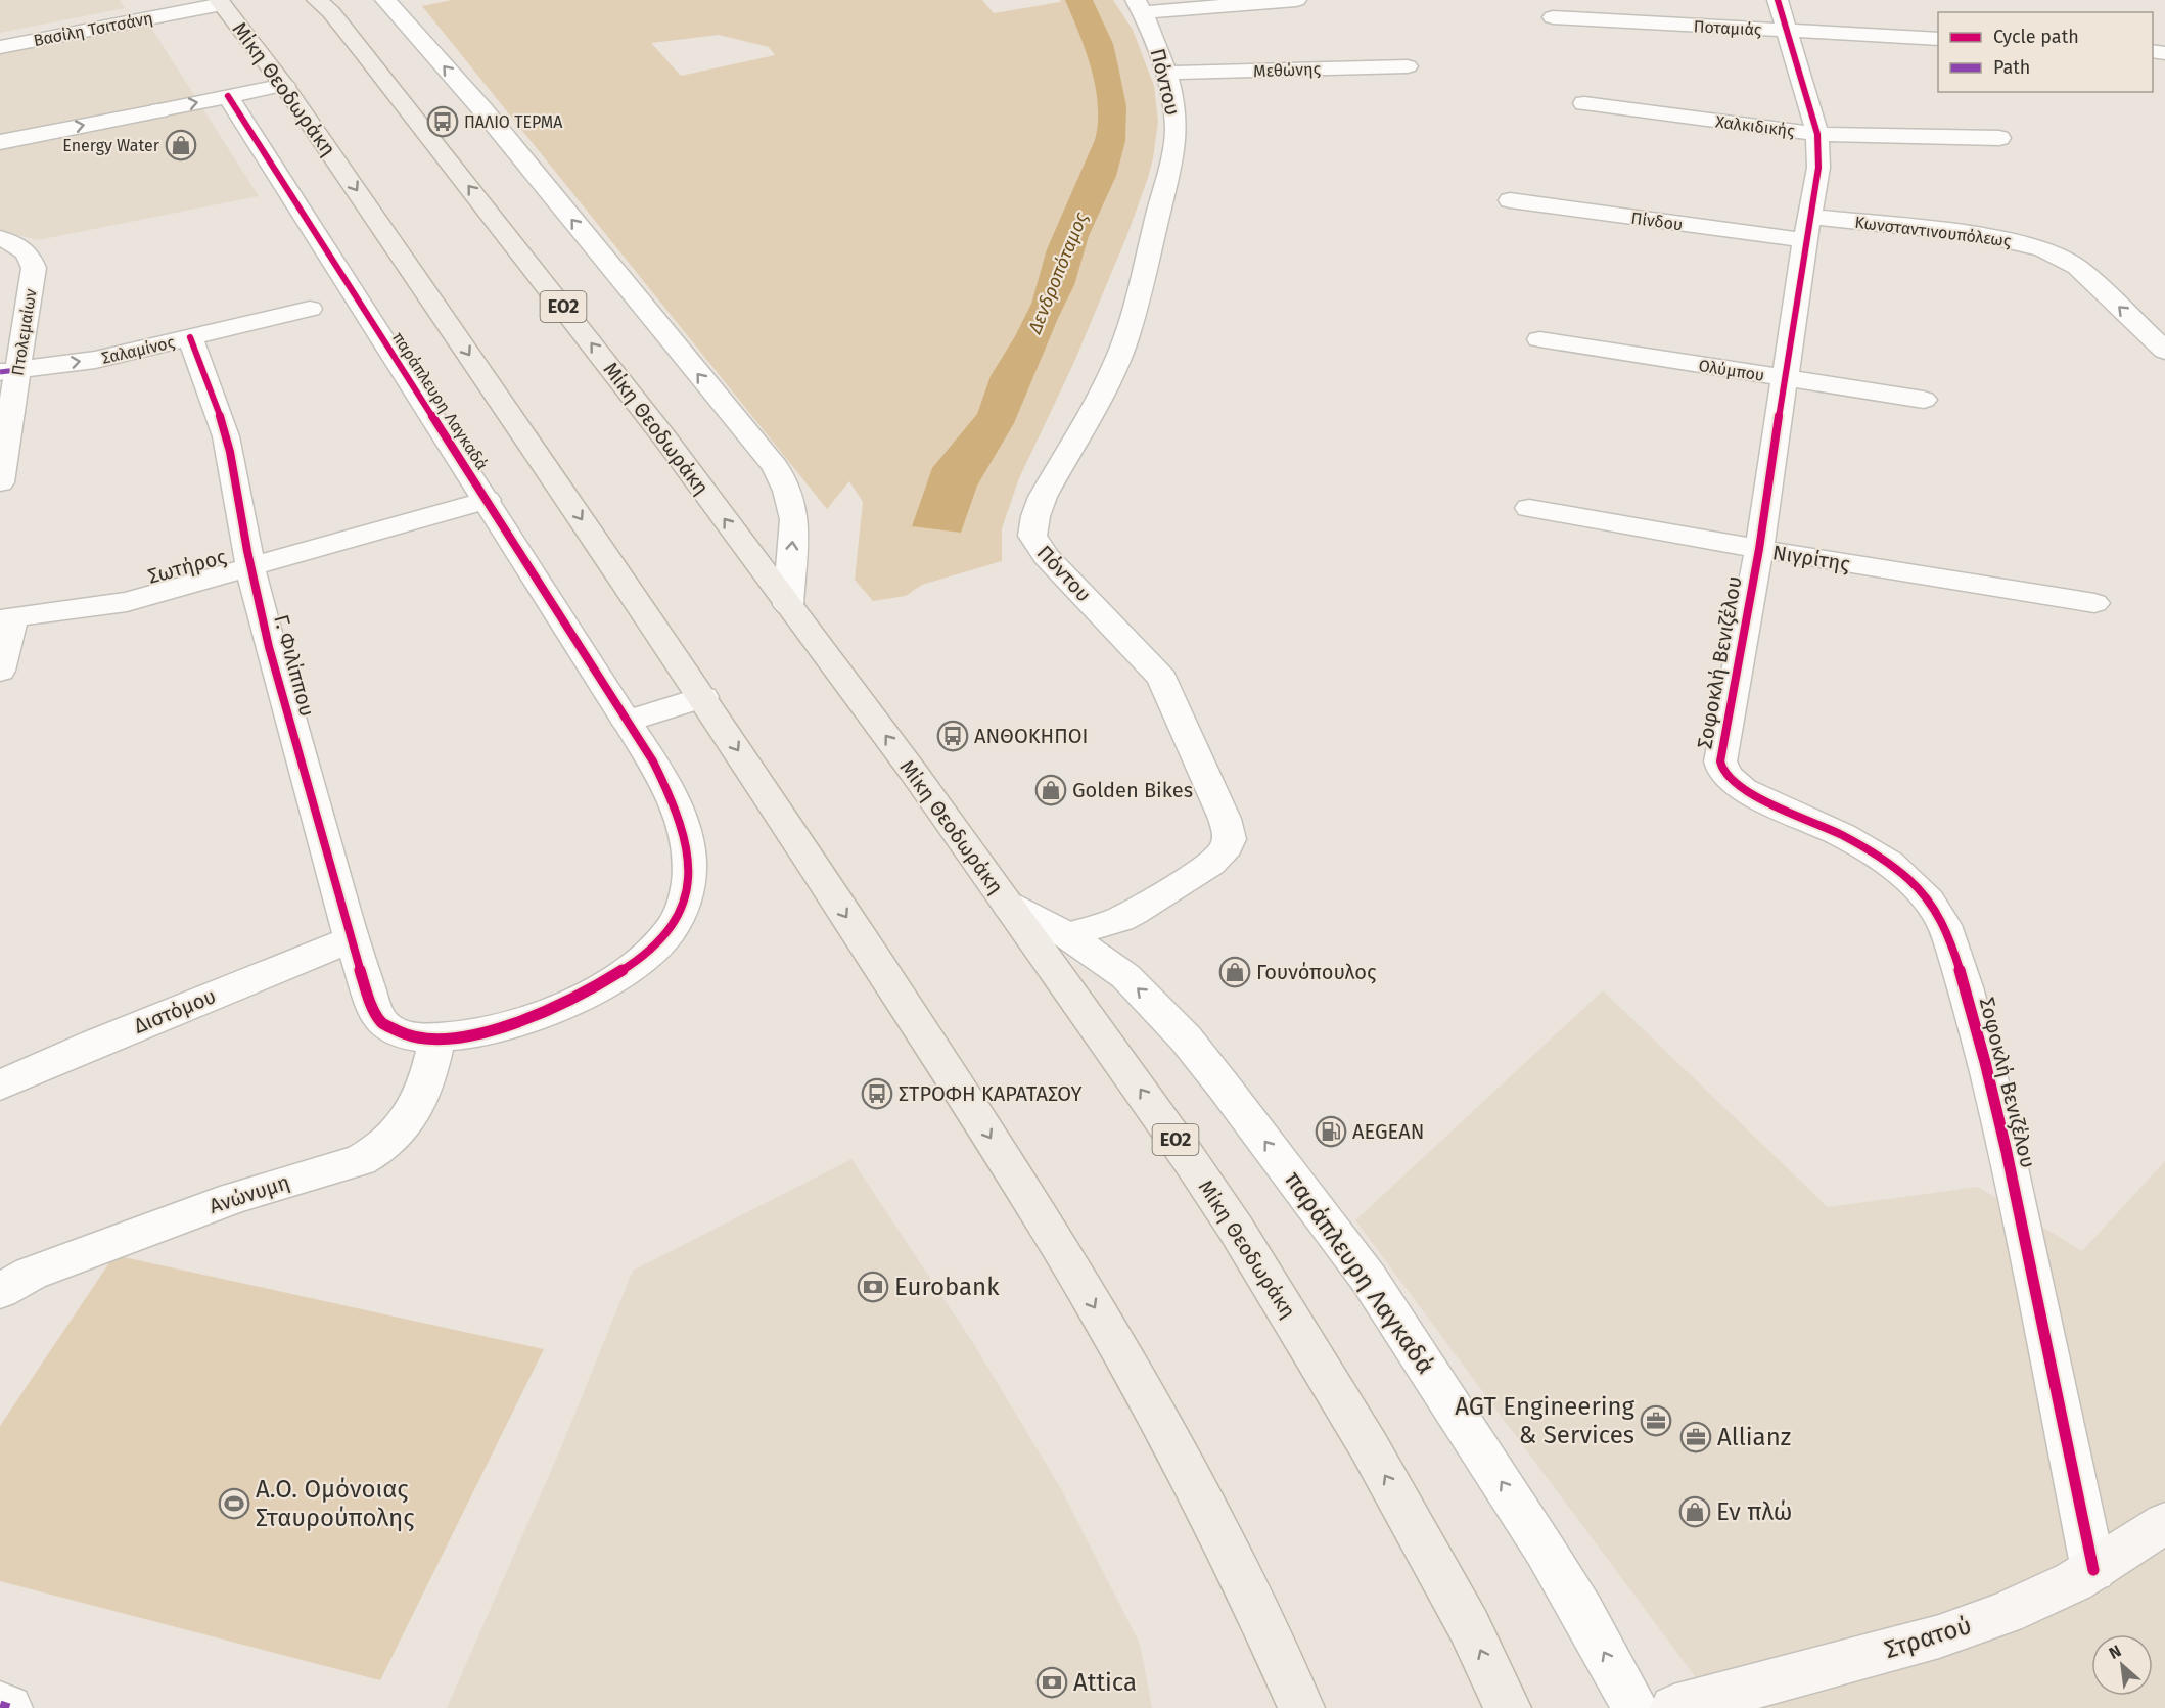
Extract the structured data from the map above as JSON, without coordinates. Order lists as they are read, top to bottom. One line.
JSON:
{"streets":{"highway":["Μίκη Θεοδωράκη","ΕΟ2"],"main road":["Στρατού"],"street":["Ποταμιάς","Βασίλη Τσιτσάνη","Μεθώνης","Πόντου","Χαλκιδικής","Πίνδου","Κωνσταντινουπόλεως","Πτολεμαίων","Σαλαμίνος","Ολύμπου","παράπλευρη Λαγκαδά","Νιγρίτης","Σωτήρος","Σοφοκλή Βενιζέλου","Γ. Φιλίππου","Διστόμου","Ανώνυμη"]},"crossings":[["Ποταμιάς","Σοφοκλή Βενιζέλου"],["Βασίλη Τσιτσάνη","Μίκη Θεοδωράκη"],["Μεθώνης","Πόντου"],["Πόντου","παράπλευρη Λαγκαδά"],["Μίκη Θεοδωράκη","παράπλευρη Λαγκαδά"],["Χαλκιδικής","Σοφοκλή Βενιζέλου"],["Πίνδου","Κωνσταντινουπόλεως"],["Πίνδου","Σοφοκλή Βενιζέλου"],["Κωνσταντινουπόλεως","Σοφοκλή Βενιζέλου"],["Πτολεμαίων","Σαλαμίνος"],["Σαλαμίνος","Γ. Φιλίππου"],["Ολύμπου","Σοφοκλή Βενιζέλου"],["παράπλευρη Λαγκαδά","Σωτήρος"],["παράπλευρη Λαγκαδά","Γ. Φιλίππου"],["παράπλευρη Λαγκαδά","Ανώνυμη"],["Νιγρίτης","Σοφοκλή Βενιζέλου"],["Σωτήρος","Γ. Φιλίππου"],["Σοφοκλή Βενιζέλου","Στρατού"],["Γ. Φιλίππου","Διστόμου"],["Γ. Φιλίππου","Ανώνυμη"]],"one_way":["Κωνσταντινουπόλεως","παράπλευρη Λαγκαδά"],"water":["Δενδροπόταμος"],"places":{"bus stop":["ΠΑΛΙΟ ΤΕΡΜΑ","ΑΝΘΟΚΗΠΟΙ","ΣΤΡΟΦΗ ΚΑΡΑΤΑΣΟΥ"],"shop":["Energy Water","Golden Bikes","Γουνόπουλος","Εν πλώ"],"fuel station":["AEGEAN"],"bank":["Eurobank","Attica"],"office":["AGT Engineering & Services","Allianz"],"sports":["Α.Ο. Ομόνοιας Σταυρούπολης"]},"legend":["Cycle path","Path"],"north":"top left"}
